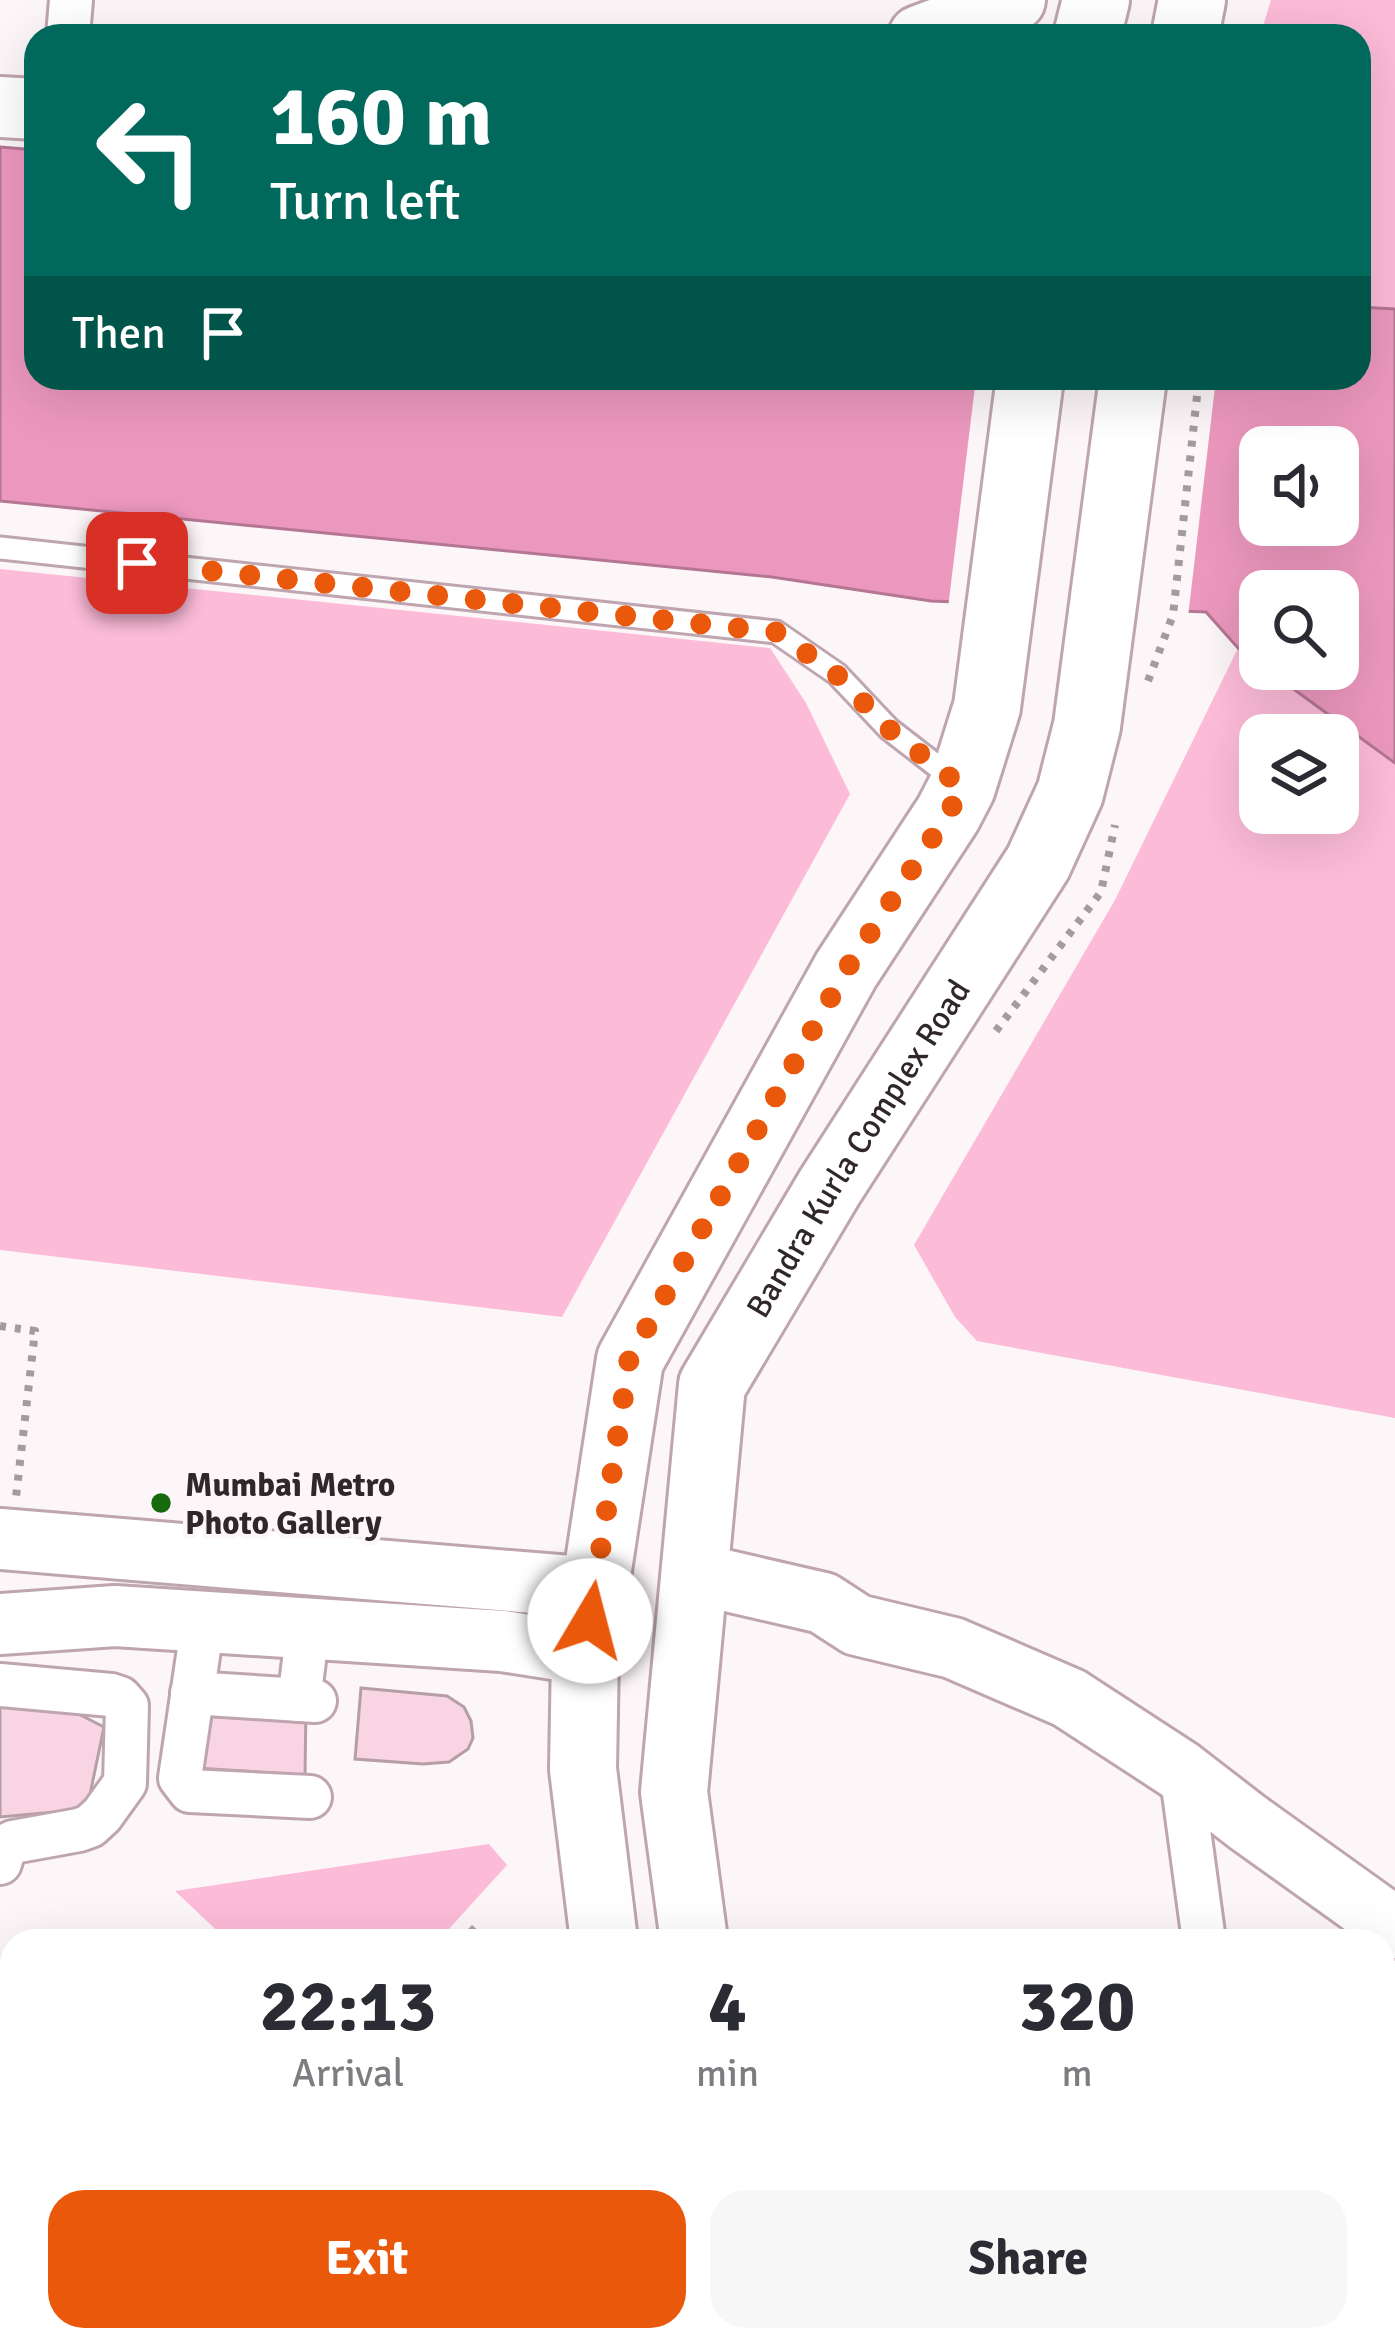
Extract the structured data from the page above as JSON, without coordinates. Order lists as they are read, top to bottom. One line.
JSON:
{"streets":{"main road":["Bandra Kurla Complex Road"]},"places":["Mumbai Metro Photo Gallery"],"page":{"turn":["160 m","Turn left"],"then":"Then","eta":["22:13","Arrival","4","min","320","m"],"buttons":["Exit","Share"]}}
